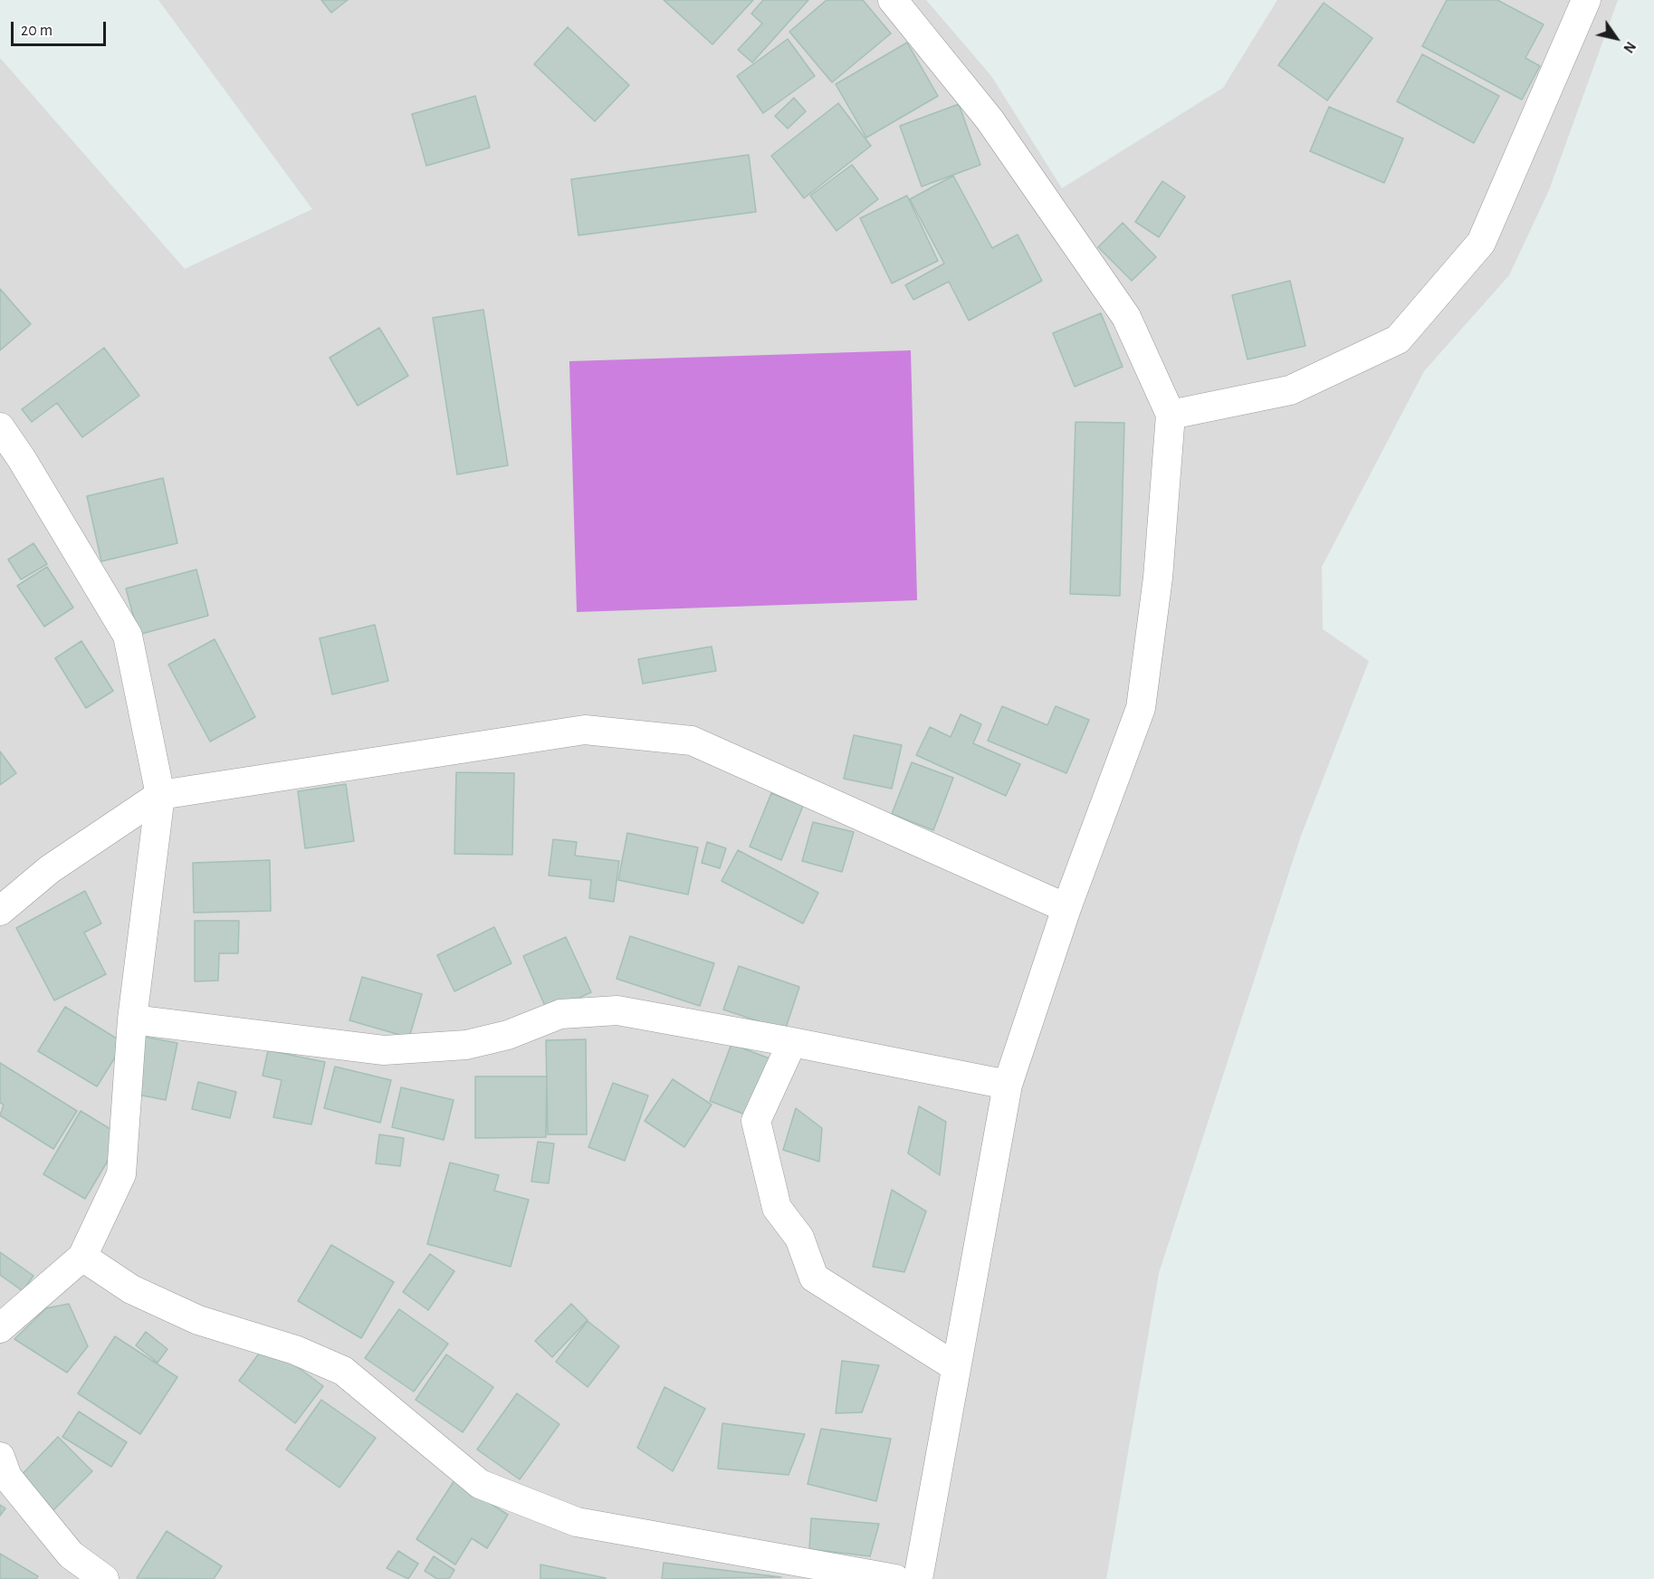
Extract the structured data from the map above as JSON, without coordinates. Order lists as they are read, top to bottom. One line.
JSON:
{"scale_bar":"20 m","north":"bottom right"}
